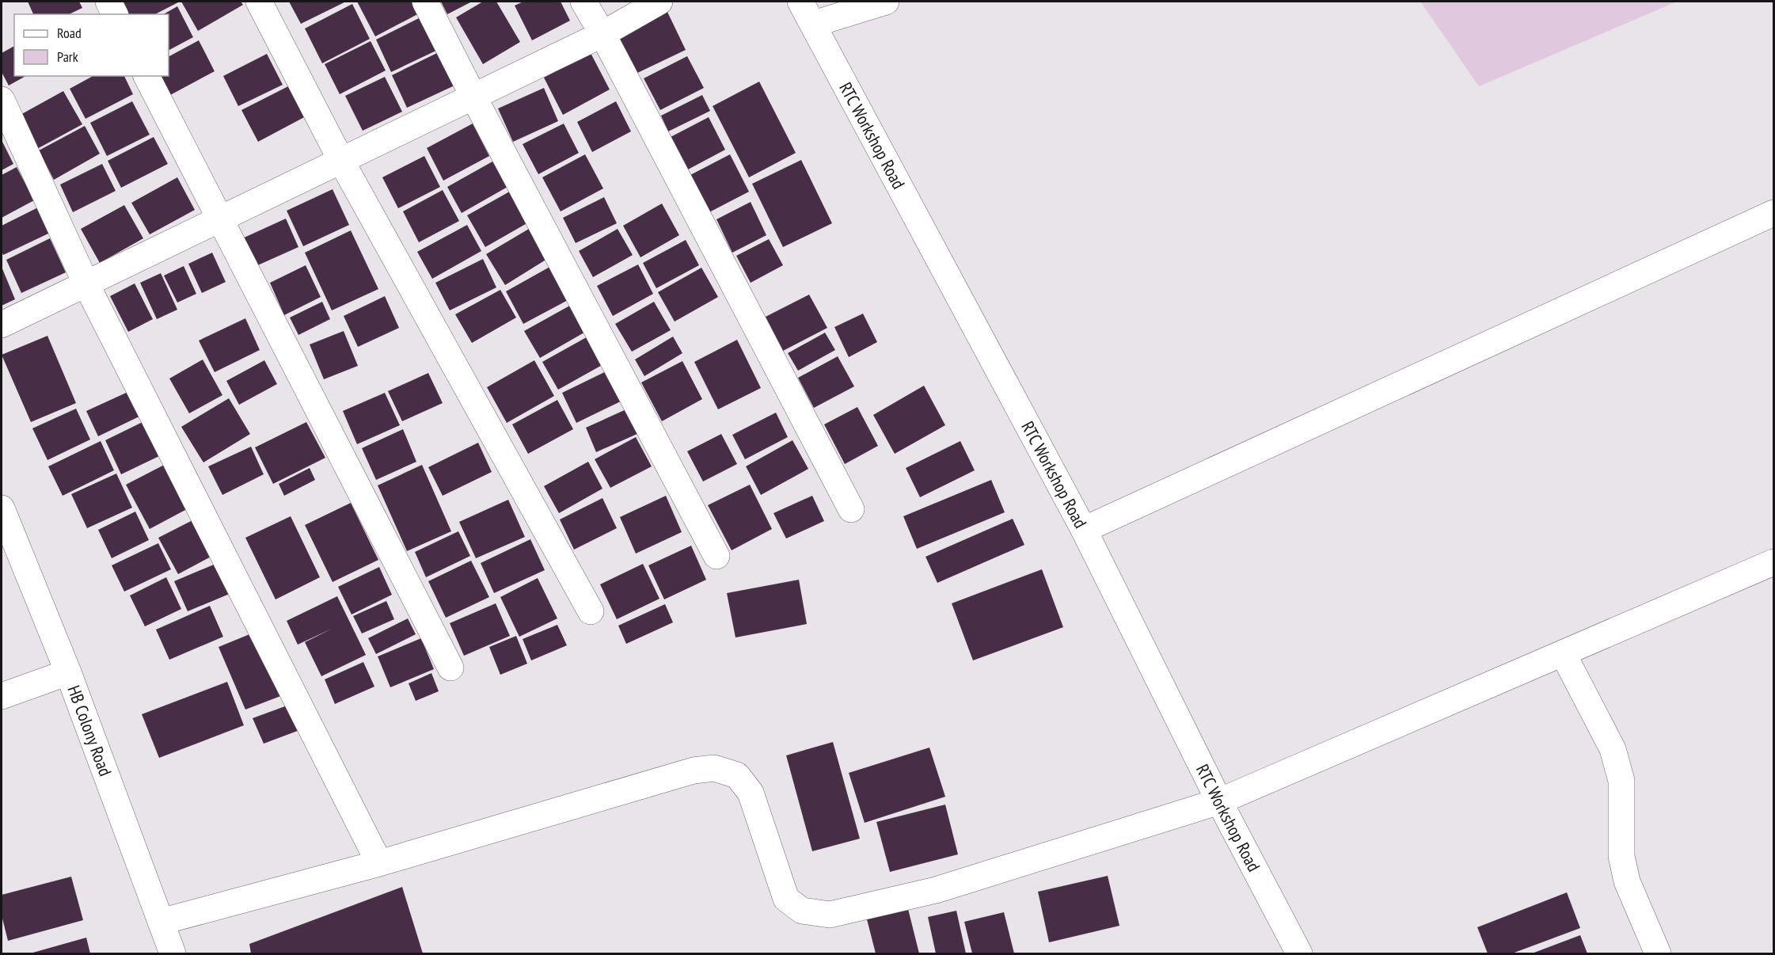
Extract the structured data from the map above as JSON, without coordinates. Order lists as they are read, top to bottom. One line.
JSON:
{"streets":{"street":["RTC Workshop Road","HB Colony Road"]},"legend":["Road","Park"]}
